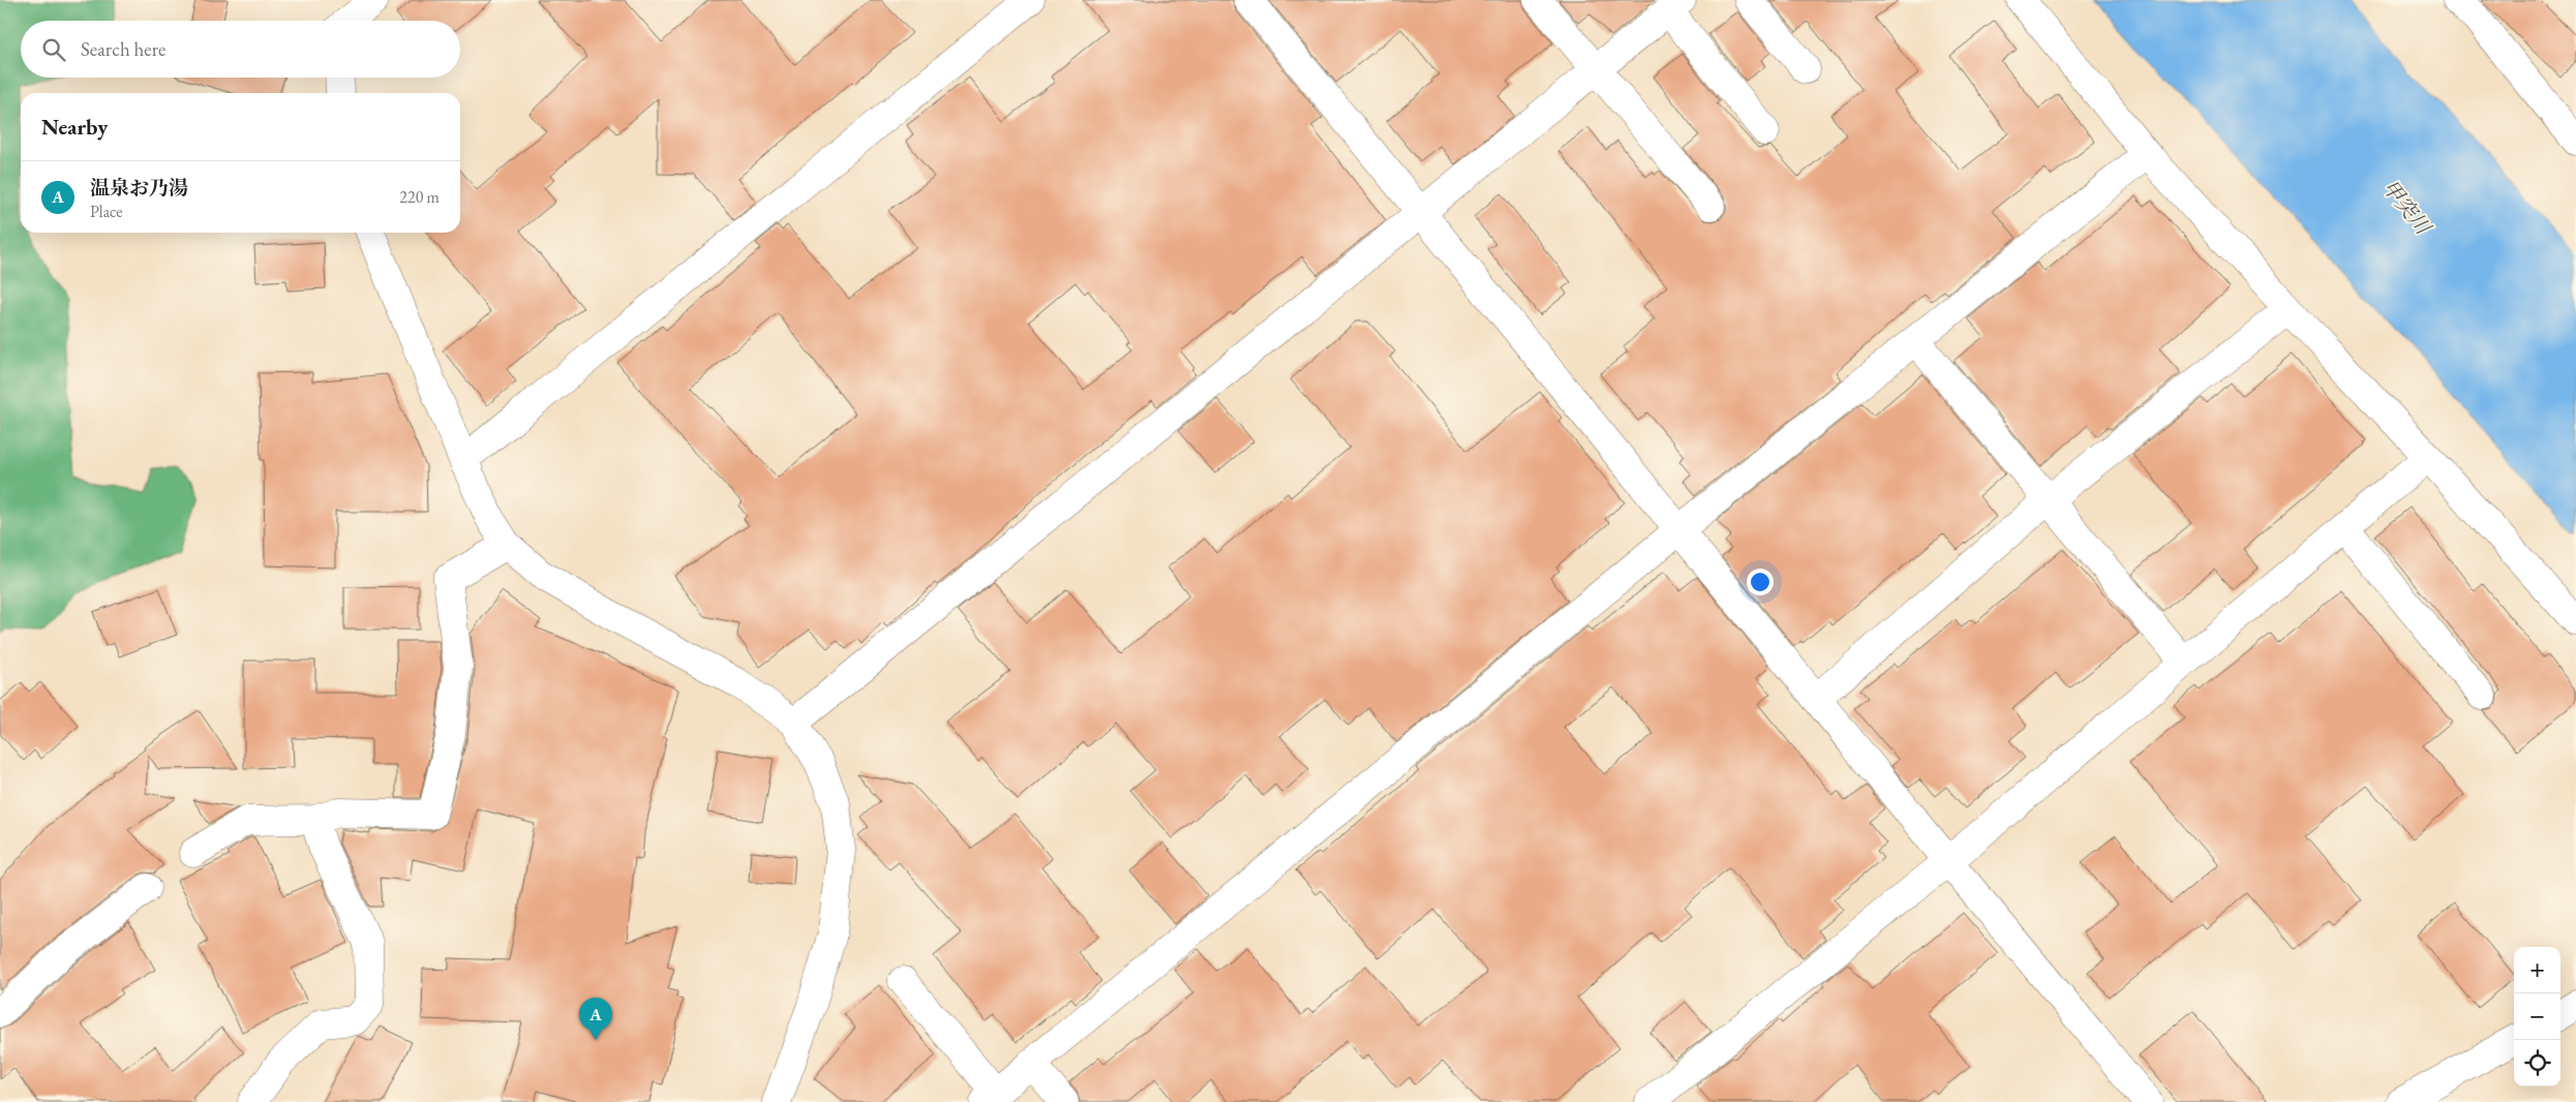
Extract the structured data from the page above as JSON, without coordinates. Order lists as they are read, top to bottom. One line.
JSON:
{"water":["甲突川"],"page":{"search":"Search here","heading":"Nearby","list":[{"mark":"A","name":"温泉お乃湯","note":"Place","value":"220 m"}],"map_buttons":["+","−"],"pins":"A"}}
